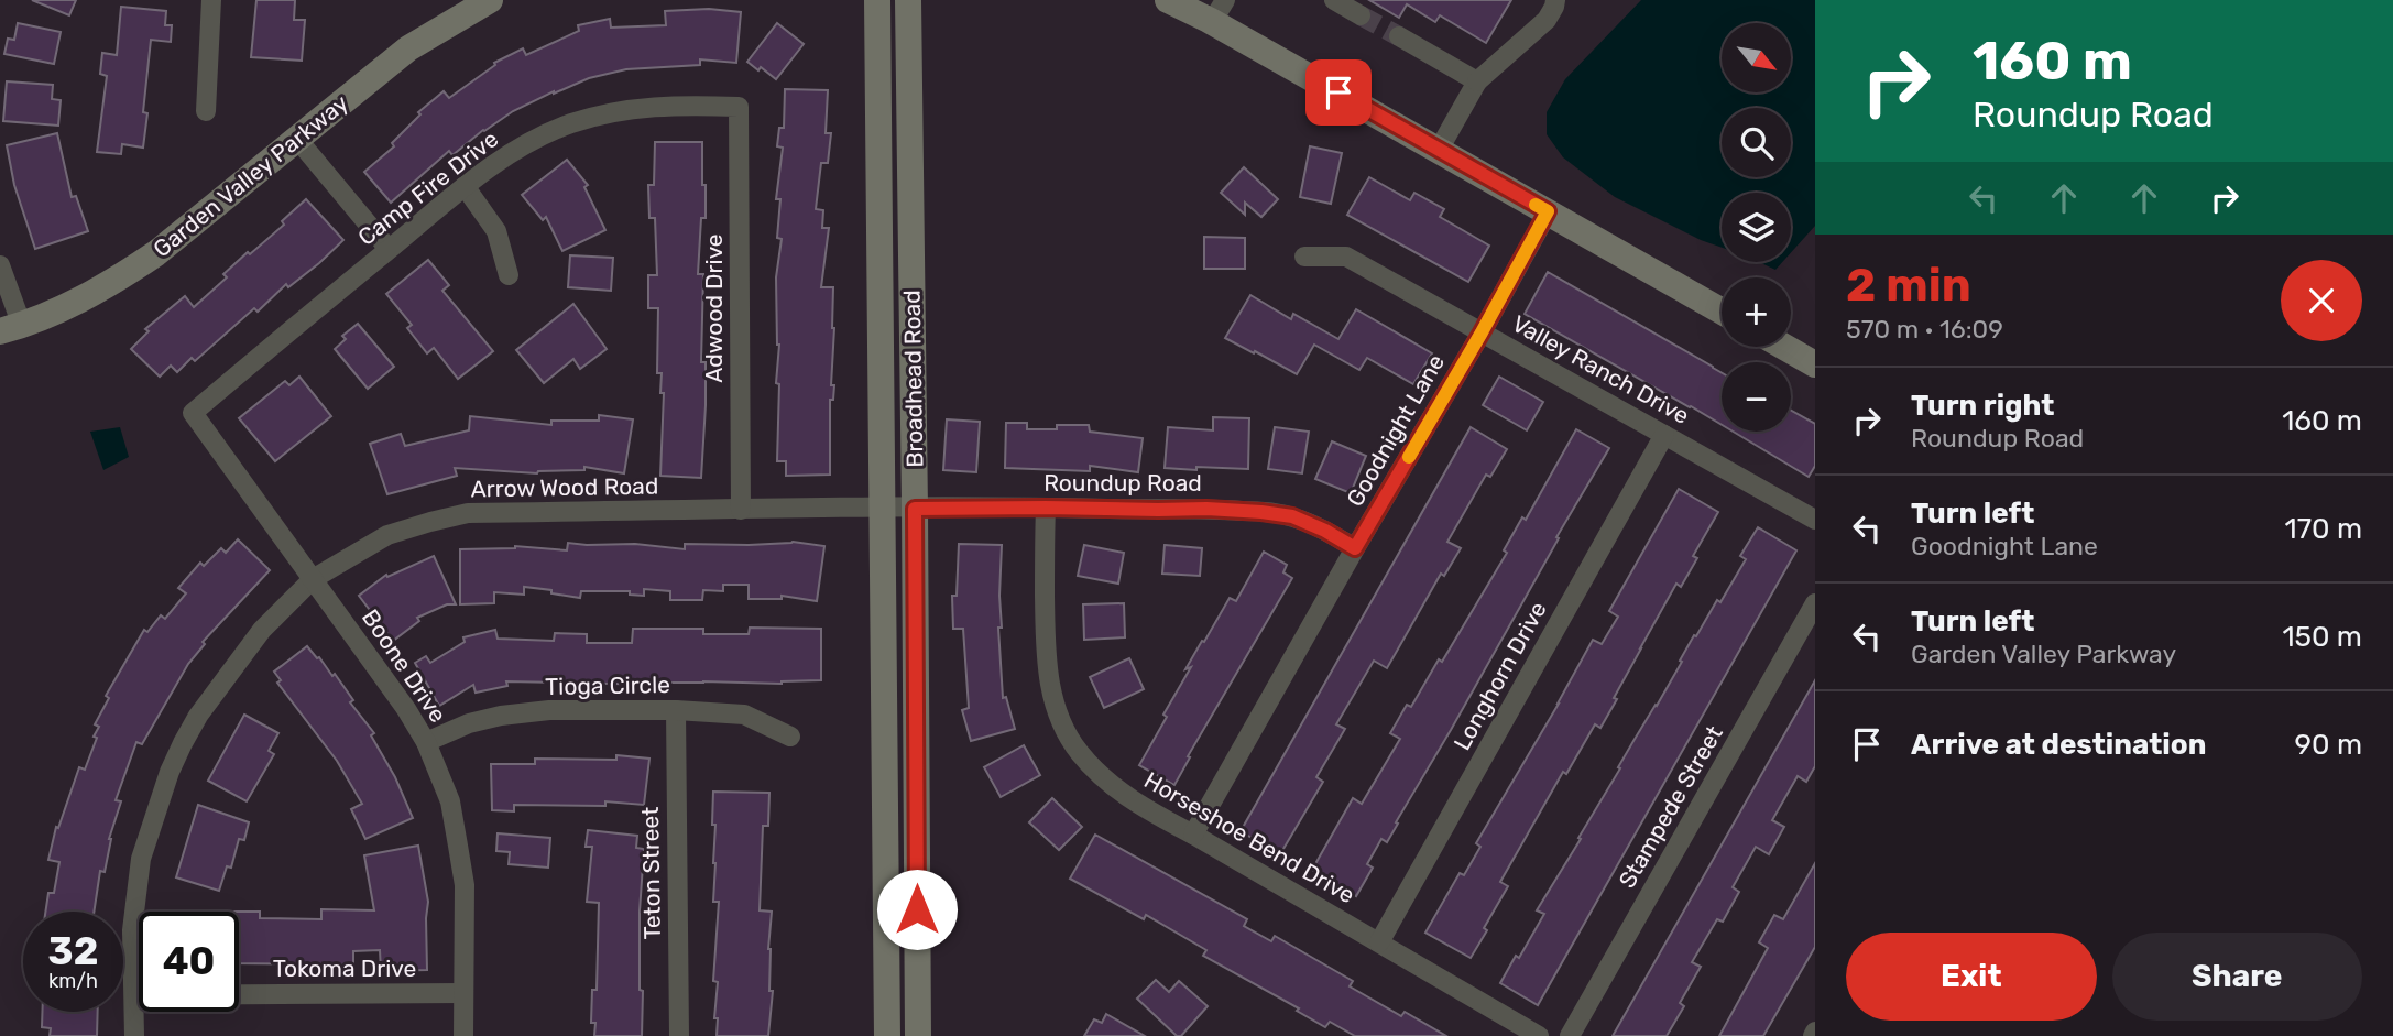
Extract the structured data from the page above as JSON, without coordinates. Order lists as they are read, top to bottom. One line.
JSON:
{"streets":{"street":["Garden Valley Parkway","Camp Fire Drive","Adwood Drive","Valley Ranch Drive","Broadhead Road","Goodnight Lane","Roundup Road","Arrow Wood Road","Boone Drive","Longhorn Drive","Tioga Circle","Stampede Street","Horseshoe Bend Drive","Teton Street","Tokoma Drive"]},"crossings":[["Camp Fire Drive","Adwood Drive"],["Camp Fire Drive","Boone Drive"],["Adwood Drive","Arrow Wood Road"],["Valley Ranch Drive","Goodnight Lane"],["Valley Ranch Drive","Longhorn Drive"],["Broadhead Road","Roundup Road"],["Broadhead Road","Arrow Wood Road"],["Goodnight Lane","Roundup Road"],["Goodnight Lane","Horseshoe Bend Drive"],["Roundup Road","Arrow Wood Road"],["Roundup Road","Horseshoe Bend Drive"],["Arrow Wood Road","Boone Drive"],["Arrow Wood Road","Tokoma Drive"],["Boone Drive","Tioga Circle"],["Boone Drive","Tokoma Drive"],["Longhorn Drive","Horseshoe Bend Drive"],["Tioga Circle","Teton Street"]],"north":"bottom right","page":{"turn":["160 m","Roundup Road"],"map_buttons":["+","−"],"heading":["2 min","570 m · 16:09"],"list":[{"name":"Turn right","note":"Roundup Road","value":"160 m"},{"name":"Turn left","note":"Goodnight Lane","value":"170 m"},{"name":"Turn left","note":"Garden Valley Parkway","value":"150 m"},{"name":"Arrive at destination","value":"90 m"}],"speed":"32 km/h","limit":"40","buttons":["Exit","Share"]}}
